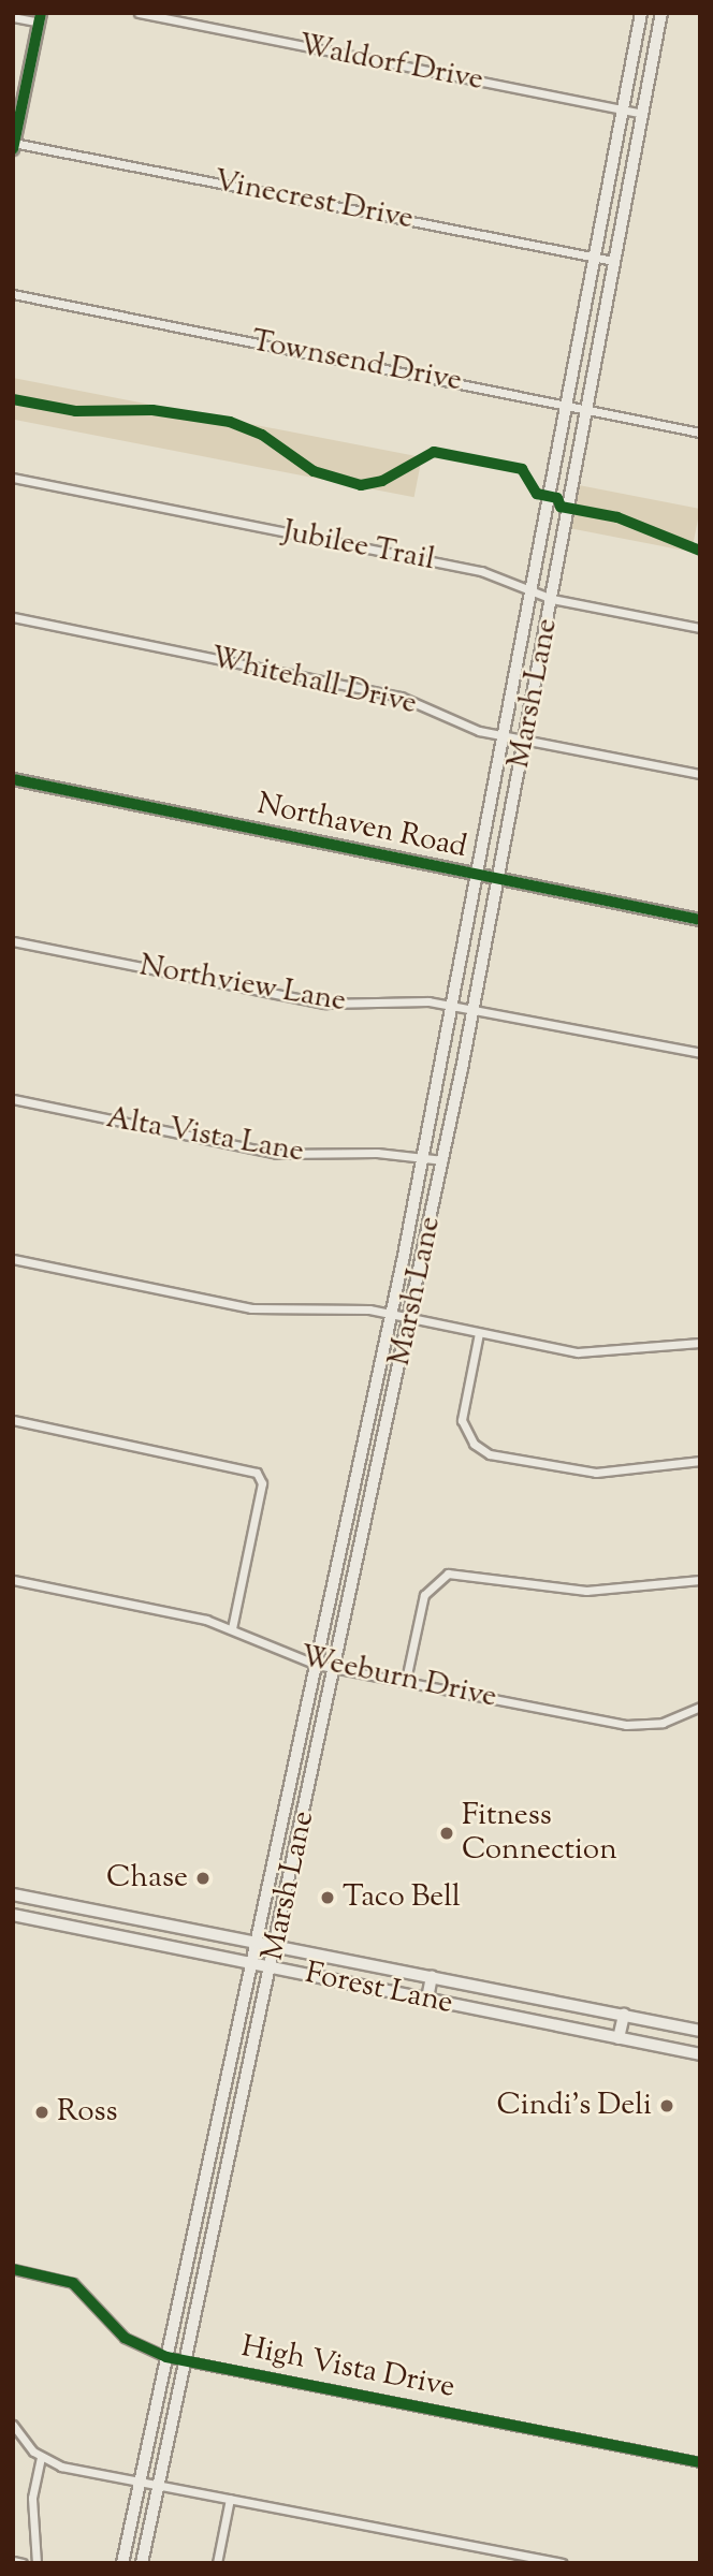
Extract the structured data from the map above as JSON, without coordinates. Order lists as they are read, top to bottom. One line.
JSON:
{"streets":{"main road":["Marsh Lane","Northaven Road","Forest Lane"],"street":["Waldorf Drive","Vinecrest Drive","Townsend Drive","Jubilee Trail","Whitehall Drive","Northview Lane","Alta Vista Lane","Weeburn Drive","High Vista Drive"]},"crossings":[["Waldorf Drive","Marsh Lane"],["Vinecrest Drive","Marsh Lane"],["Townsend Drive","Marsh Lane"],["Jubilee Trail","Marsh Lane"],["Whitehall Drive","Marsh Lane"],["Marsh Lane","Northaven Road"],["Marsh Lane","Northview Lane"],["Marsh Lane","Alta Vista Lane"],["Marsh Lane","Weeburn Drive"],["Marsh Lane","Forest Lane"],["Marsh Lane","High Vista Drive"]],"places":["Fitness Connection","Chase","Taco Bell","Cindi's Deli","Ross"]}
